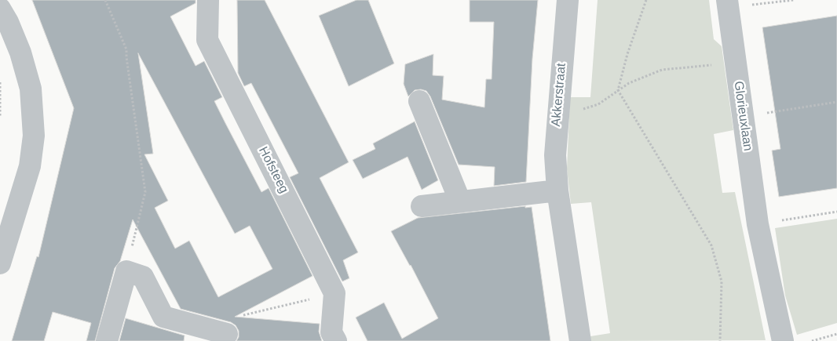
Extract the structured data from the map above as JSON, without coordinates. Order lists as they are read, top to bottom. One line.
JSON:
{"streets":{"street":["Akkerstraat","Glorieuxlaan","Hofsteeg"]}}
